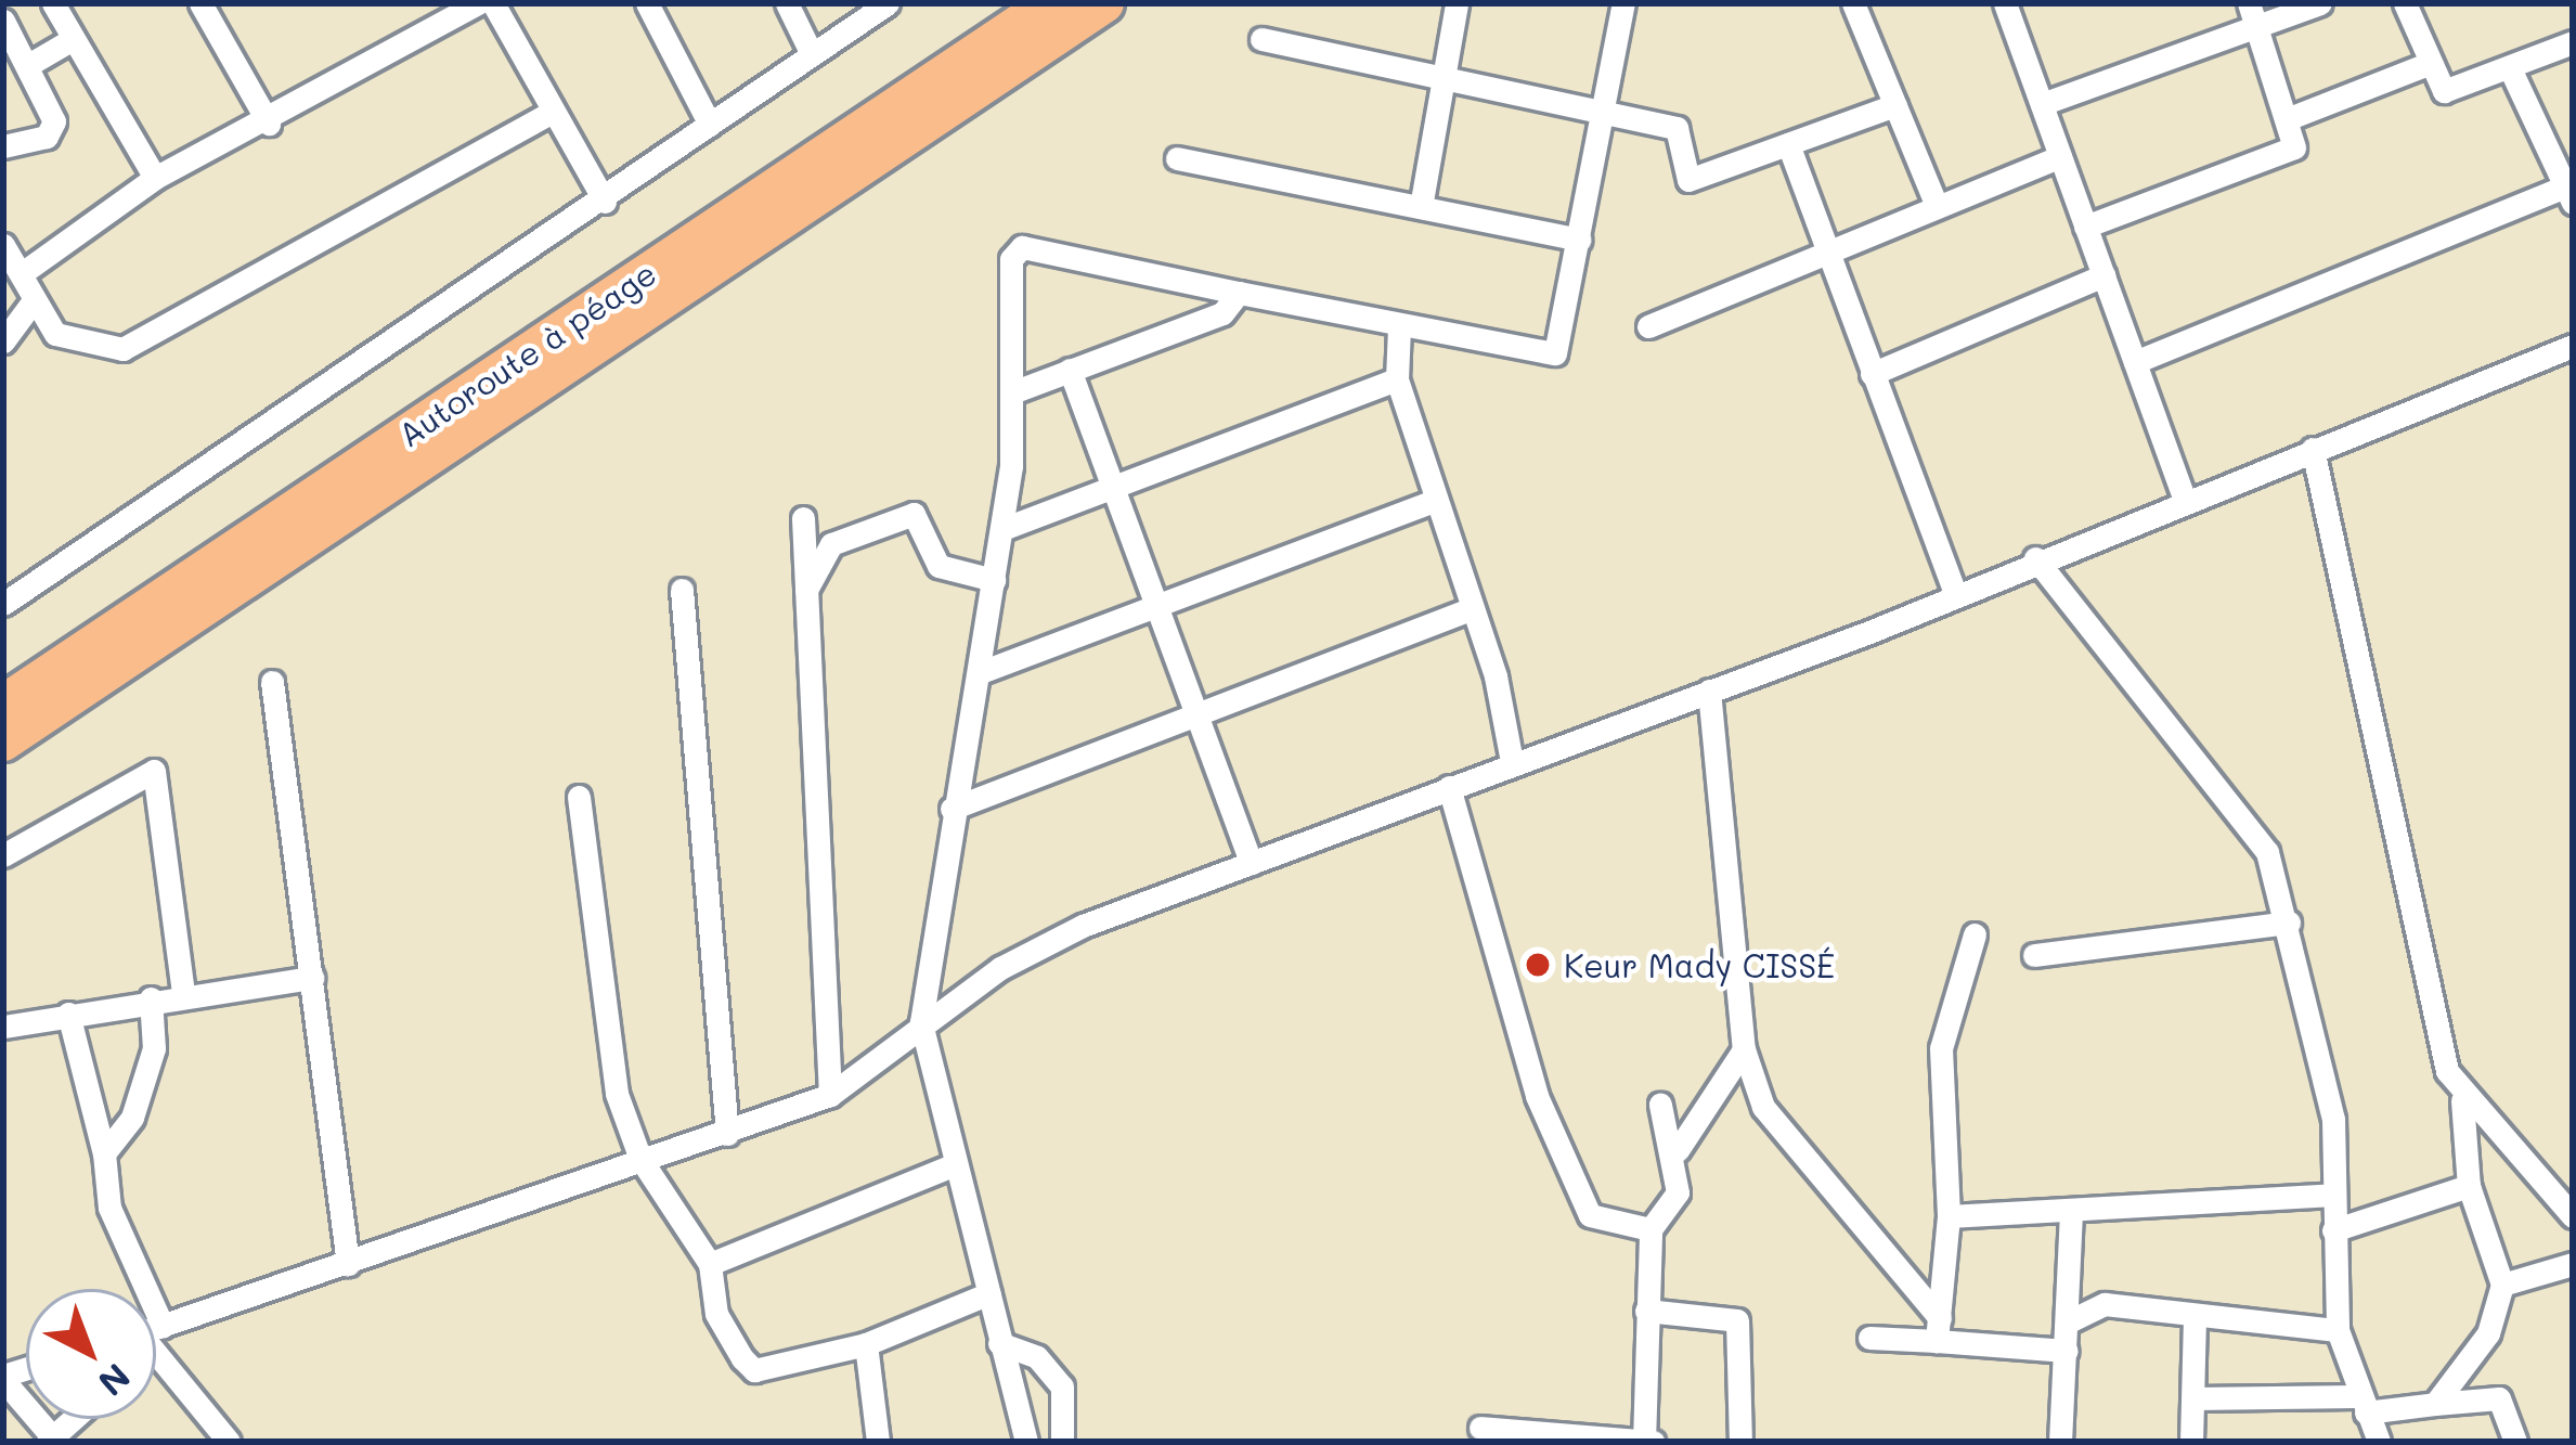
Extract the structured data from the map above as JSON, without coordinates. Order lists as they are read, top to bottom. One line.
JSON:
{"streets":{"highway":["Autoroute à péage"]},"places":["Keur Mady CISSÉ"],"north":"bottom right"}
